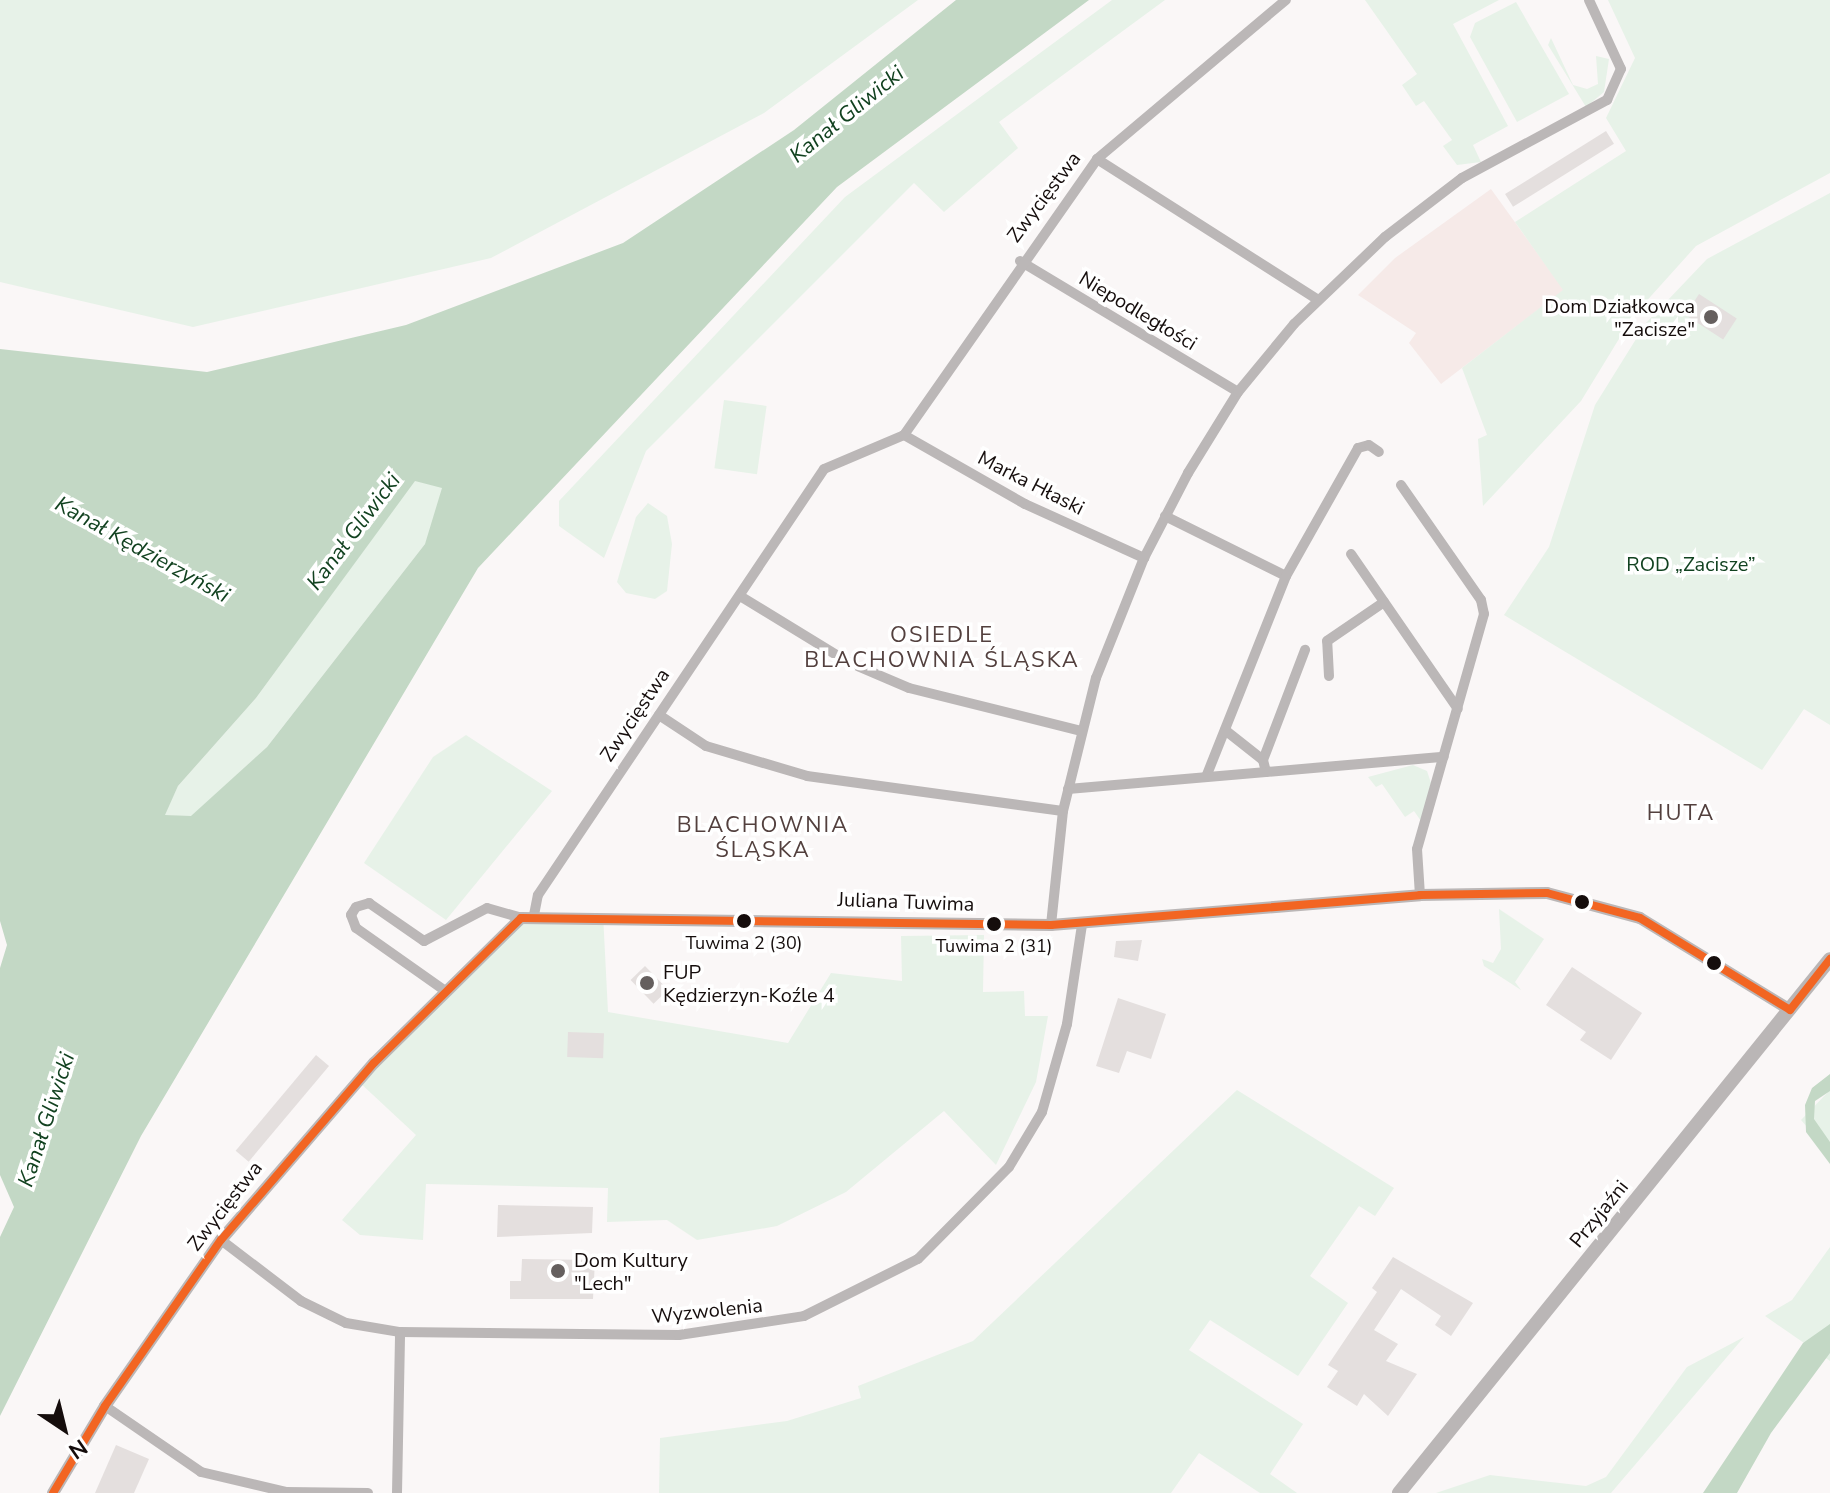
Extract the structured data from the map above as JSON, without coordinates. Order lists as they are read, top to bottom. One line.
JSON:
{"streets":{"main road":["Przyjaźni"],"street":["Zwycięstwa","Niepodległości","Marka Hłaski","Juliana Tuwima","Wyzwolenia"]},"crossings":[["Zwycięstwa","Niepodległości"],["Zwycięstwa","Marka Hłaski"],["Zwycięstwa","Juliana Tuwima"],["Zwycięstwa","Wyzwolenia"],["Juliana Tuwima","Przyjaźni"],["Juliana Tuwima","Wyzwolenia"]],"districts":["OSIEDLE BLACHOWNIA ŚLĄSKA","HUTA","BLACHOWNIA ŚLĄSKA"],"water":["Kanał Gliwicki","Kanał Kędzierzyński"],"parks":["ROD „Zacisze”"],"places":["Dom Działkowca \"Zacisze\"","Tuwima 2 (30)","Tuwima 2 (31)","FUP Kędzierzyn-Koźle 4","Dom Kultury \"Lech\""],"north":"bottom right"}
